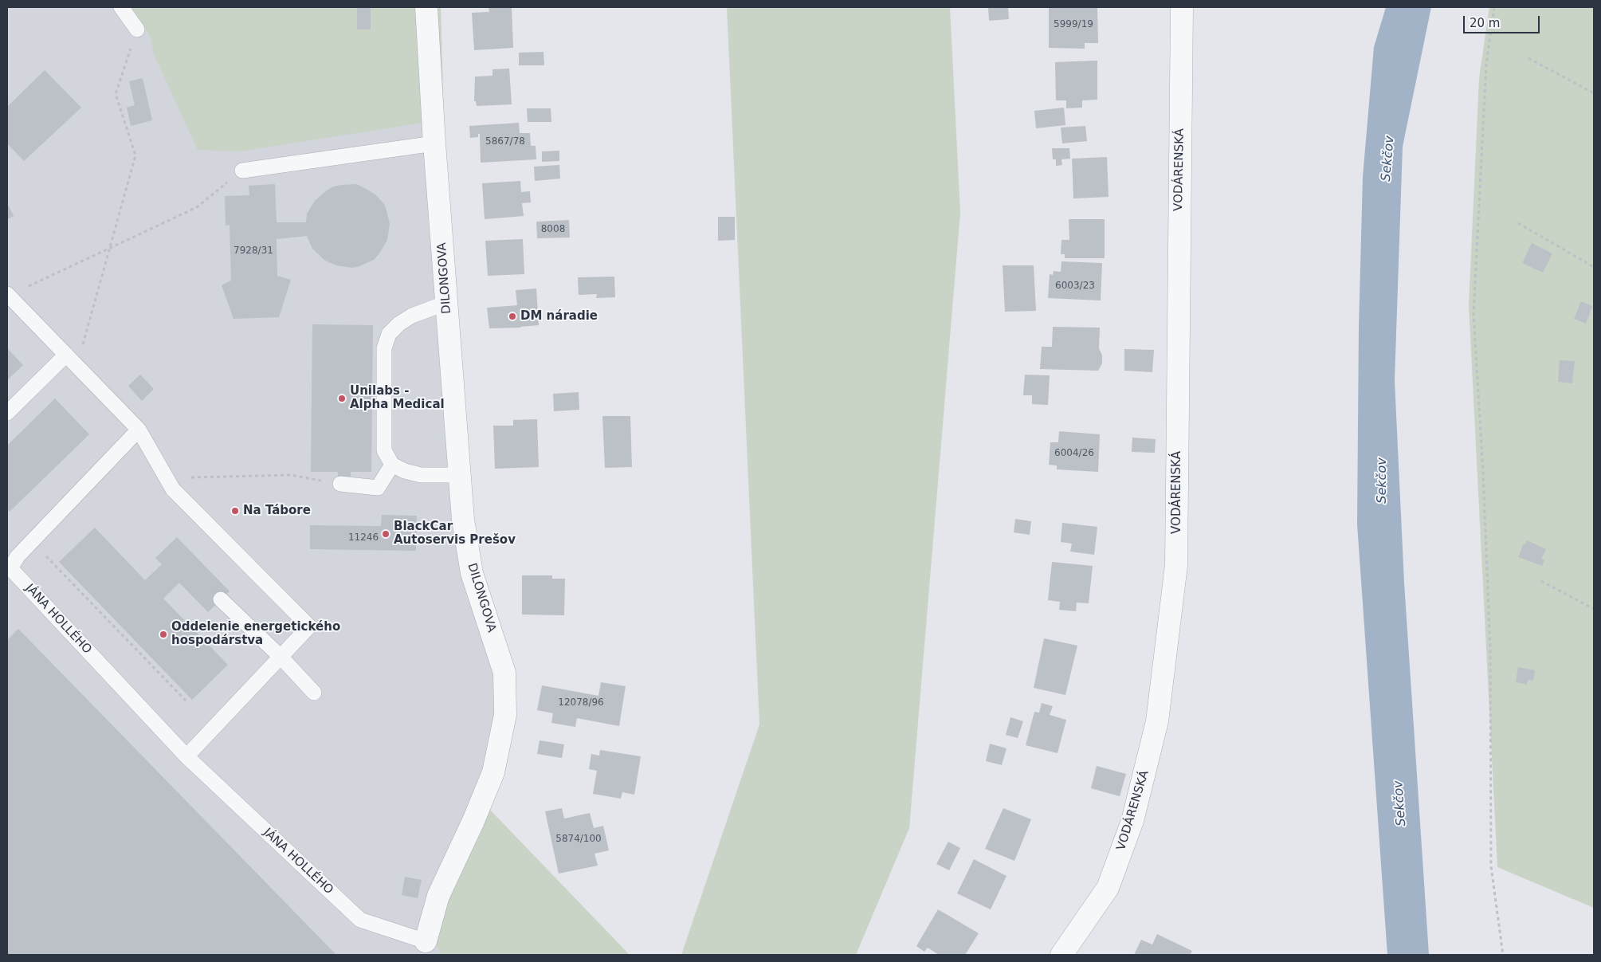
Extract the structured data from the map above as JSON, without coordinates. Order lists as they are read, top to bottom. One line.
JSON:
{"streets":{"street":["VODÁRENSKÁ","DILONGOVA"],"lane":["JÁNA HOLLÉHO"]},"crossings":[["DILONGOVA","JÁNA HOLLÉHO"]],"water":["Sekčov"],"places":["DM náradie","Unilabs - Alpha Medical","Na Tábore","BlackCar Autoservis Prešov","Oddelenie energetického hospodárstva"],"house_numbers":["5999/19","5867/78","8008","7928/31","6003/23","6004/26","11246","12078/96","5874/100"],"scale_bar":"20 m"}
